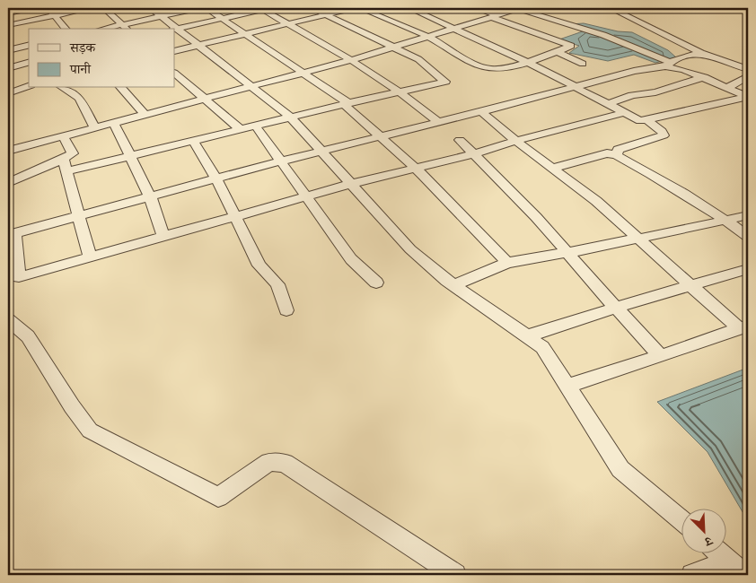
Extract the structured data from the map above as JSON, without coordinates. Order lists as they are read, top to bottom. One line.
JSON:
{"legend":["सड़क","पानी"],"north":"bottom right"}
